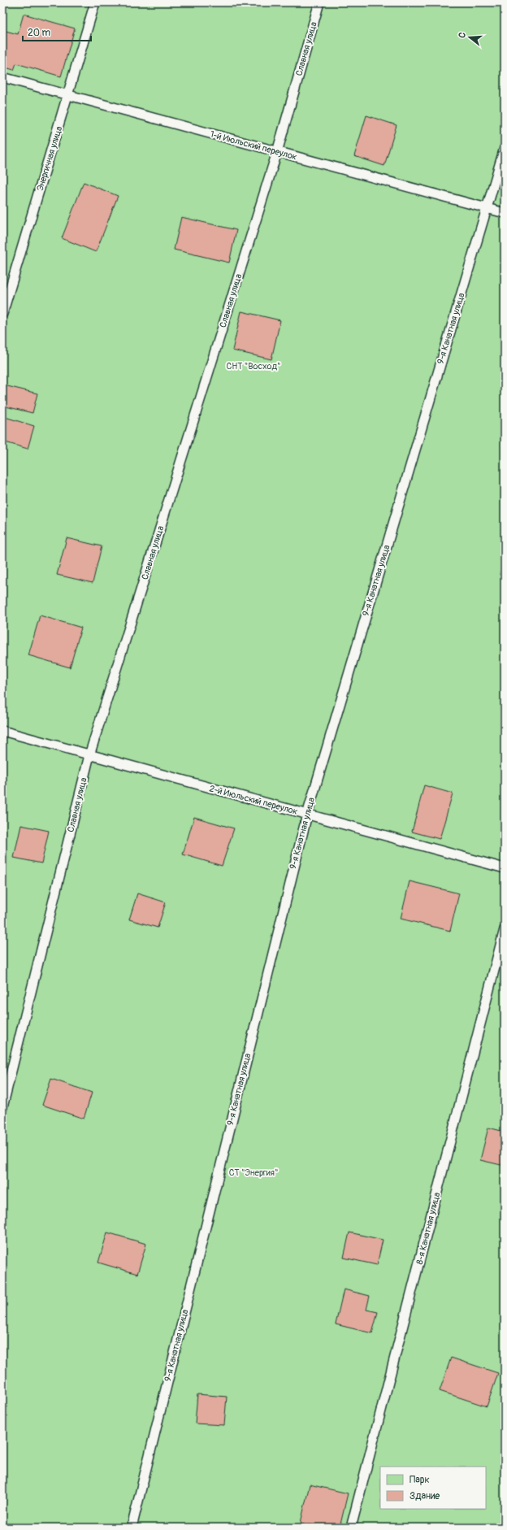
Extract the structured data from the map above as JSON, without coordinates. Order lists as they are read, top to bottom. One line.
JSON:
{"streets":{"lane":["Славная улица","1-й Июльский переулок","Энергичная улица","9-я Канатная улица","2-й Июльский переулок","8-я Канатная улица"]},"crossings":[["Славная улица","1-й Июльский переулок"],["Славная улица","2-й Июльский переулок"],["1-й Июльский переулок","Энергичная улица"],["1-й Июльский переулок","9-я Канатная улица"],["9-я Канатная улица","2-й Июльский переулок"]],"parks":["СНТ \"Восход\"","СТ \"Энергия\""],"legend":["Парк","Здание"],"scale_bar":"20 m","north":"left"}
